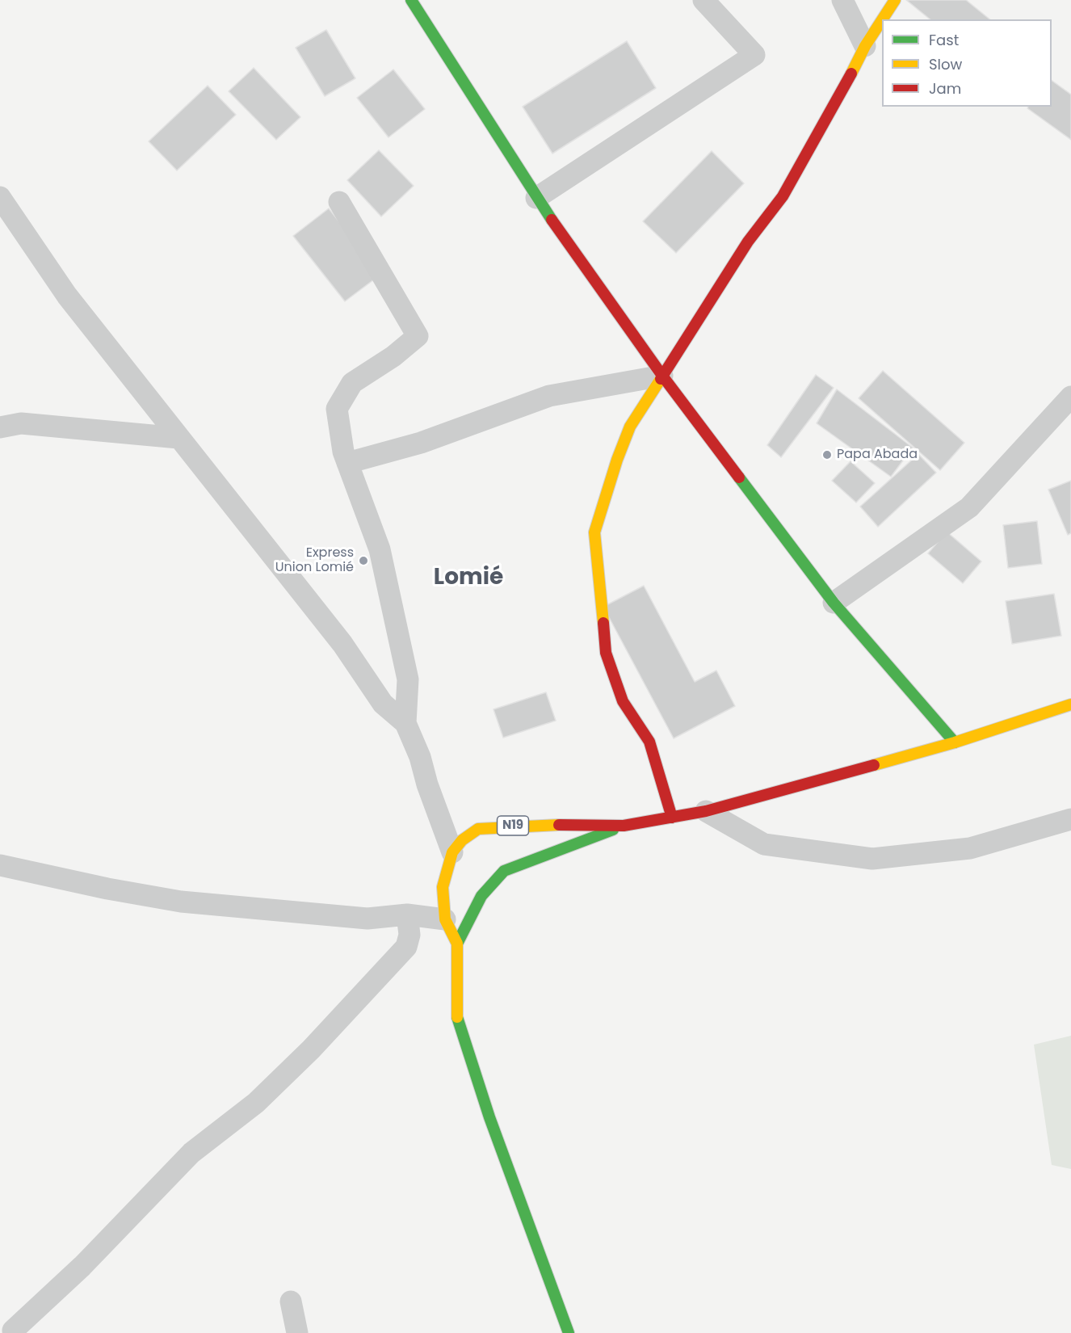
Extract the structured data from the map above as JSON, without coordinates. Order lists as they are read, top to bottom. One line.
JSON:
{"streets":{"main road":["N19"]},"districts":["Lomié"],"places":["Papa Abada","Express Union Lomié"],"legend":["Fast","Slow","Jam"]}
